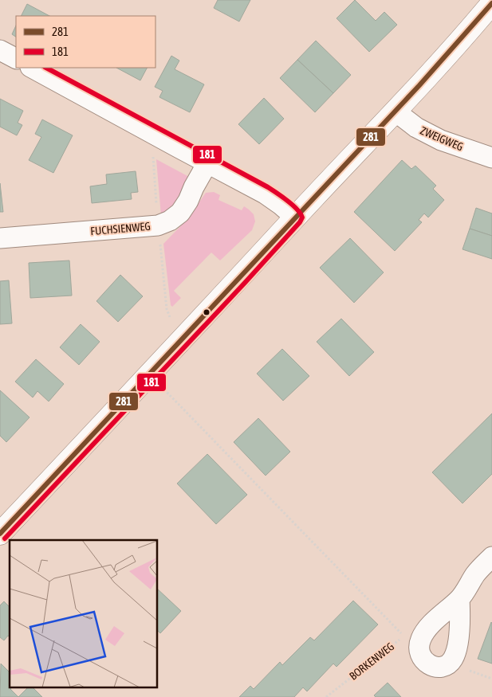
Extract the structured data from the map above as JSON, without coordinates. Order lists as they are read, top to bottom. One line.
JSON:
{"streets":{"street":["ZWEIGWEG","FUCHSIENWEG"],"path":["BORKENWEG"]},"lines":["transit line 281","transit line 181"],"legend":["281","181"]}
